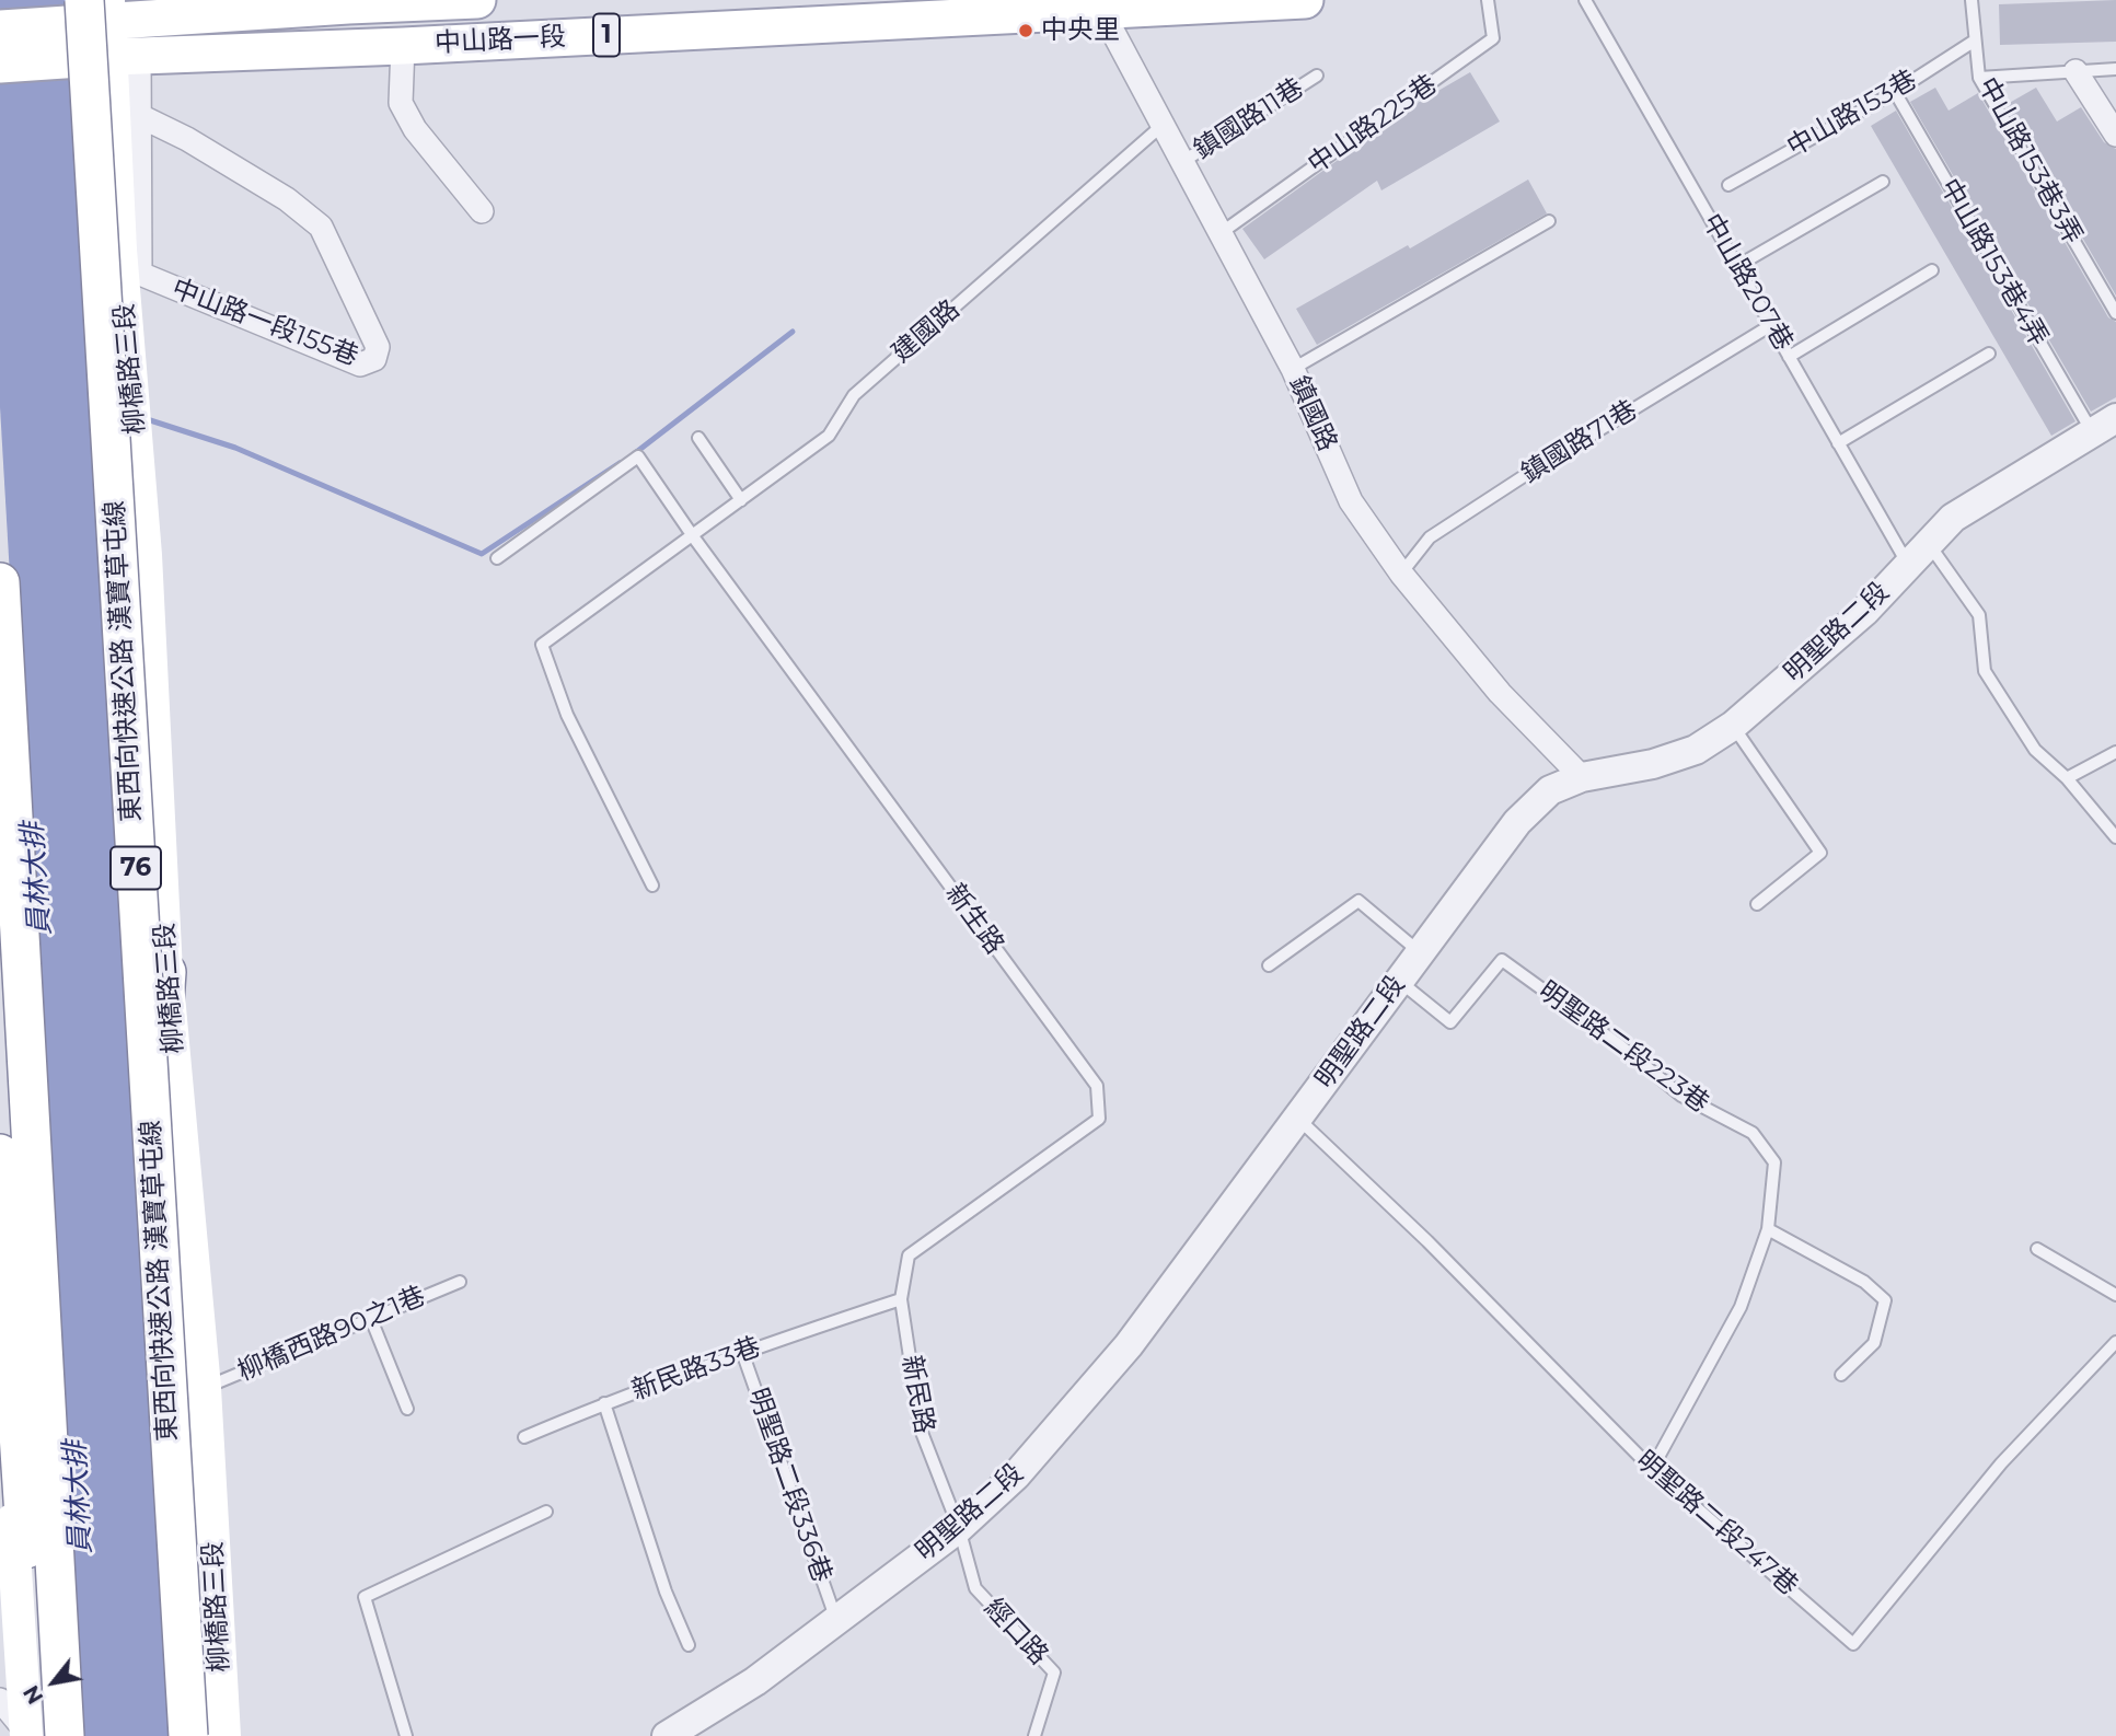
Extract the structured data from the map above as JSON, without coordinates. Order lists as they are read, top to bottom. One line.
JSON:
{"streets":{"highway":["東西向快速公路 漢寶草屯線","76"],"main road":["1","中山路一段","柳橋路三段"],"street":["中山路一段155巷","鎮國路","明聖路二段"],"lane":["中山路153巷","鎮國路11巷","中山路225巷","中山路153巷3弄","中山路153巷4弄","中山路207巷","建國路","鎮國路71巷","新生路","明聖路二段223巷","柳橋西路90之1巷","新民路33巷","新民路","明聖路二段336巷","明聖路二段247巷","經口路"]},"crossings":[["1","中山路一段"],["1","中山路一段155巷"],["1","柳橋路三段"],["1","鎮國路"],["1","東西向快速公路 漢寶草屯線"],["中山路一段","中山路一段155巷"],["中山路一段","柳橋路三段"],["中山路一段","鎮國路"],["中山路一段","東西向快速公路 漢寶草屯線"],["中山路153巷","中山路153巷3弄"],["中山路153巷","中山路153巷4弄"],["鎮國路11巷","鎮國路"],["中山路225巷","鎮國路"],["中山路153巷4弄","明聖路二段"],["中山路207巷","鎮國路71巷"],["中山路207巷","明聖路二段"],["中山路一段155巷","柳橋路三段"],["中山路一段155巷","東西向快速公路 漢寶草屯線"],["建國路","鎮國路"],["建國路","新生路"],["柳橋路三段","東西向快速公路 漢寶草屯線"],["柳橋路三段","柳橋西路90之1巷"],["鎮國路","鎮國路71巷"],["鎮國路","明聖路二段"],["明聖路二段","明聖路二段223巷"],["明聖路二段","新民路"],["明聖路二段","明聖路二段336巷"],["明聖路二段","明聖路二段247巷"],["明聖路二段","經口路"],["新生路","新民路"],["明聖路二段223巷","明聖路二段247巷"],["新民路33巷","新民路"],["新民路33巷","明聖路二段336巷"],["新民路","經口路"]],"water":["員林大排"],"places":["中央里"],"north":"bottom left"}
